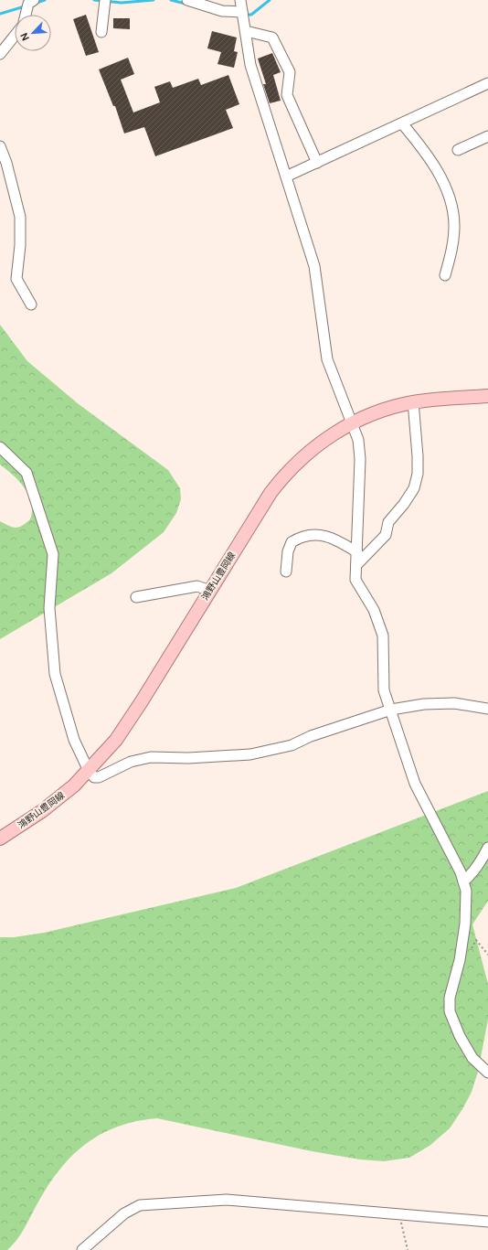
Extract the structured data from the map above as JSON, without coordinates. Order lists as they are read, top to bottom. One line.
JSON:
{"streets":{"main road":["鴻野山豊岡線"]},"north":"bottom left"}
